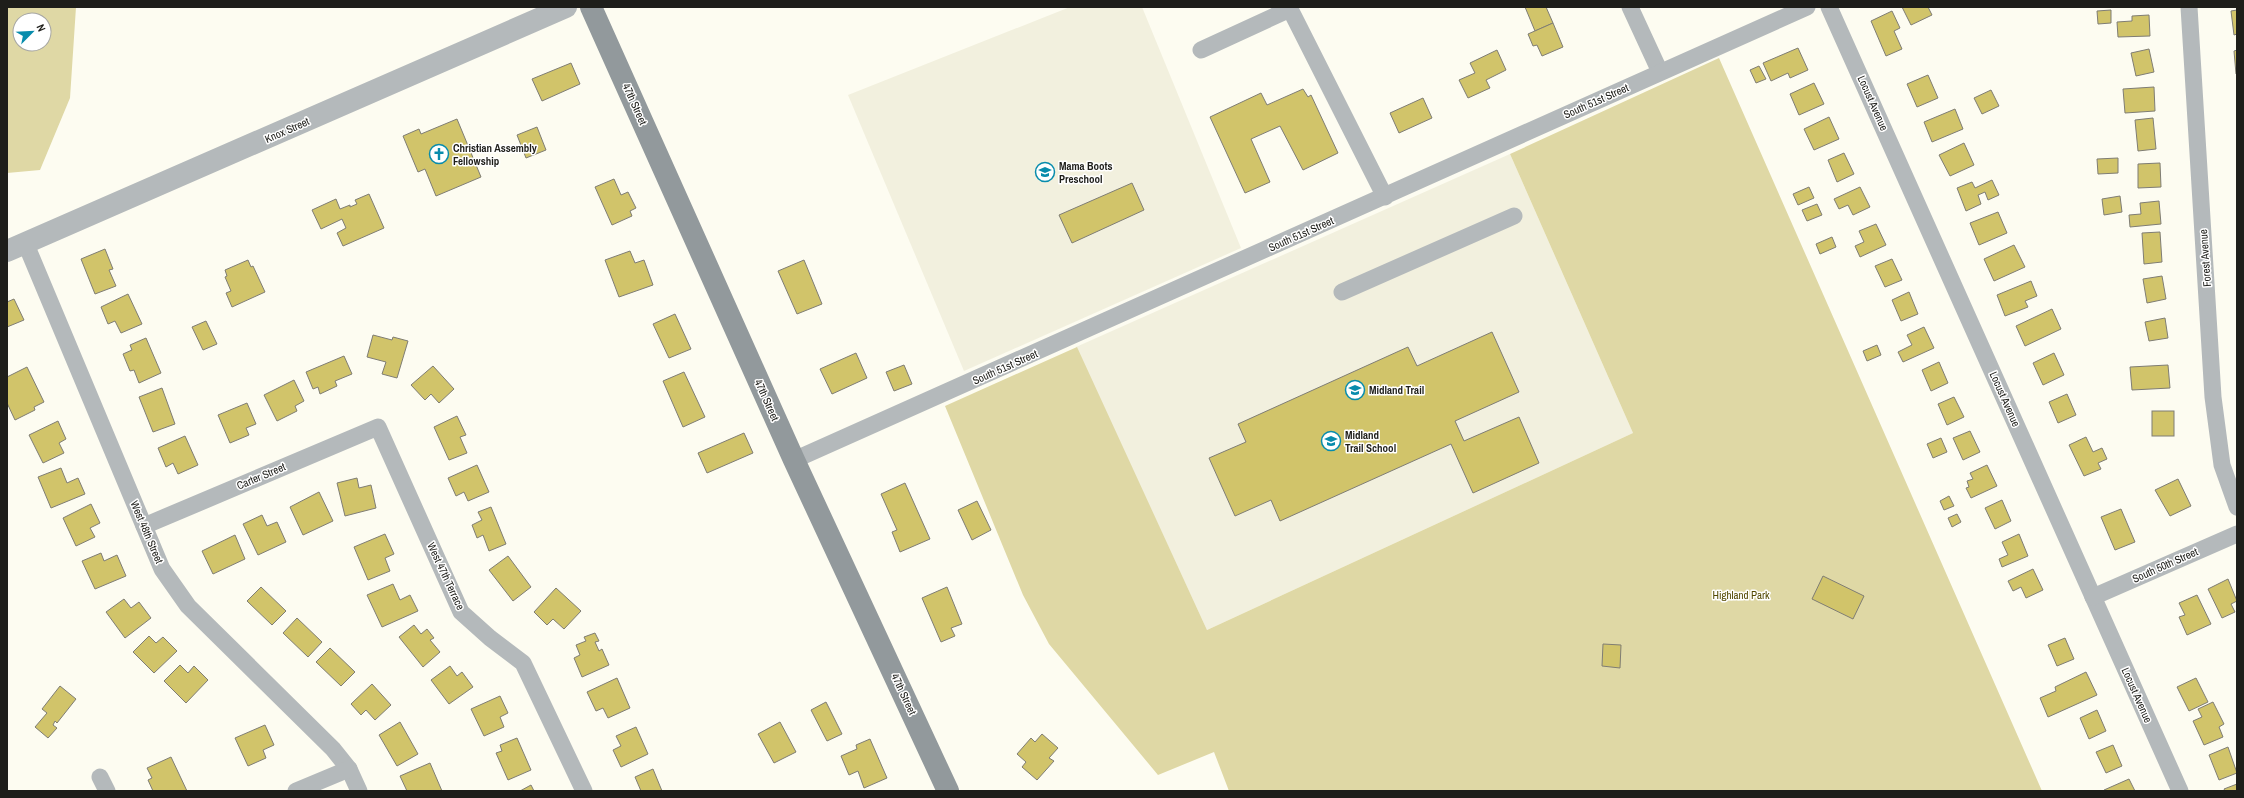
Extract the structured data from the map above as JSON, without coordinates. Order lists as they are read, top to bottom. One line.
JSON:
{"streets":{"main road":["47th Street"],"street":["South 51st Street","Locust Avenue","Knox Street","Forest Avenue","Carter Street","West 48th Street","South 50th Street","West 47th Terrace"]},"crossings":[["South 51st Street","47th Street"],["Locust Avenue","South 50th Street"],["Knox Street","West 48th Street"],["Carter Street","West 48th Street"],["Carter Street","West 47th Terrace"]],"parks":["Highland Park"],"places":{"church":["Christian Assembly Fellowship"],"school or university":["Mama Boots Preschool","Midland Trail","Midland Trail School"]},"north":"top right"}
